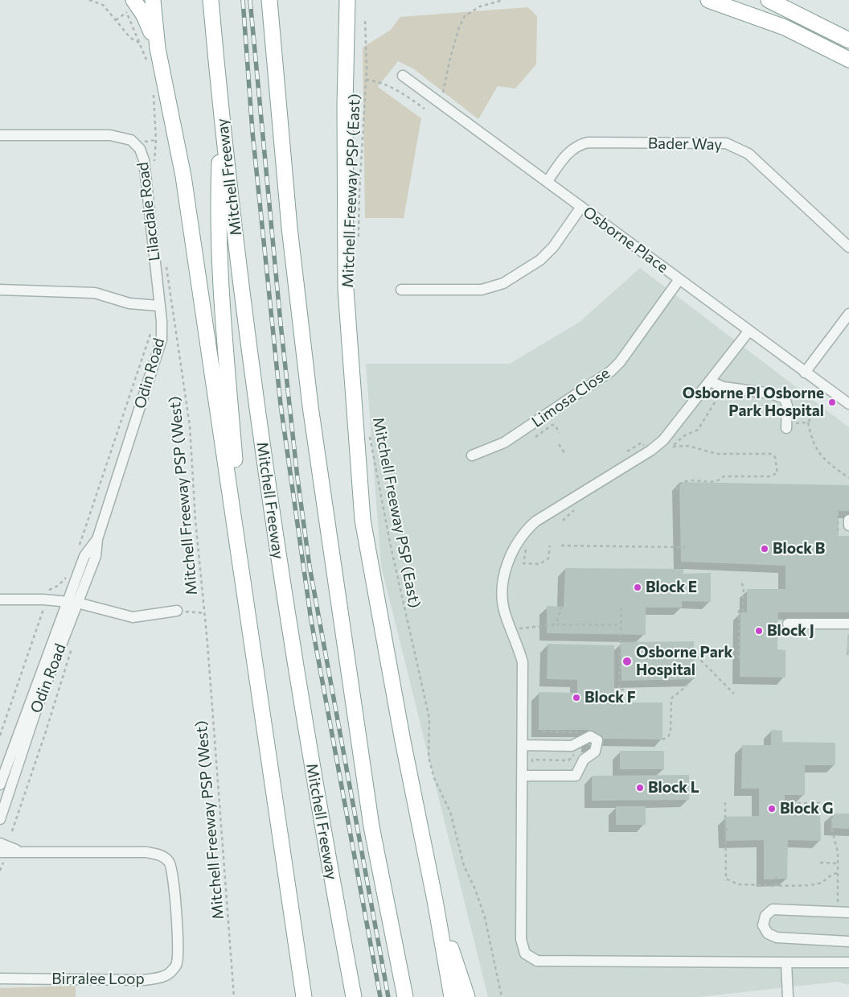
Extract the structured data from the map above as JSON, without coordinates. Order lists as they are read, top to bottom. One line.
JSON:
{"streets":{"highway":["Mitchell Freeway"],"street":["Bader Way","Lilacdale Road","Osborne Place","Odin Road","Limosa Close","Birralee Loop"],"path":["Mitchell Freeway PSP (East)","Mitchell Freeway PSP (West)"]},"crossings":[["Bader Way","Osborne Place"],["Lilacdale Road","Odin Road"],["Osborne Place","Limosa Close"]],"places":["Osborne Pl Osborne Park Hospital","Block B","Block E","Block J","Osborne Park Hospital","Block F","Block L","Block G"]}
